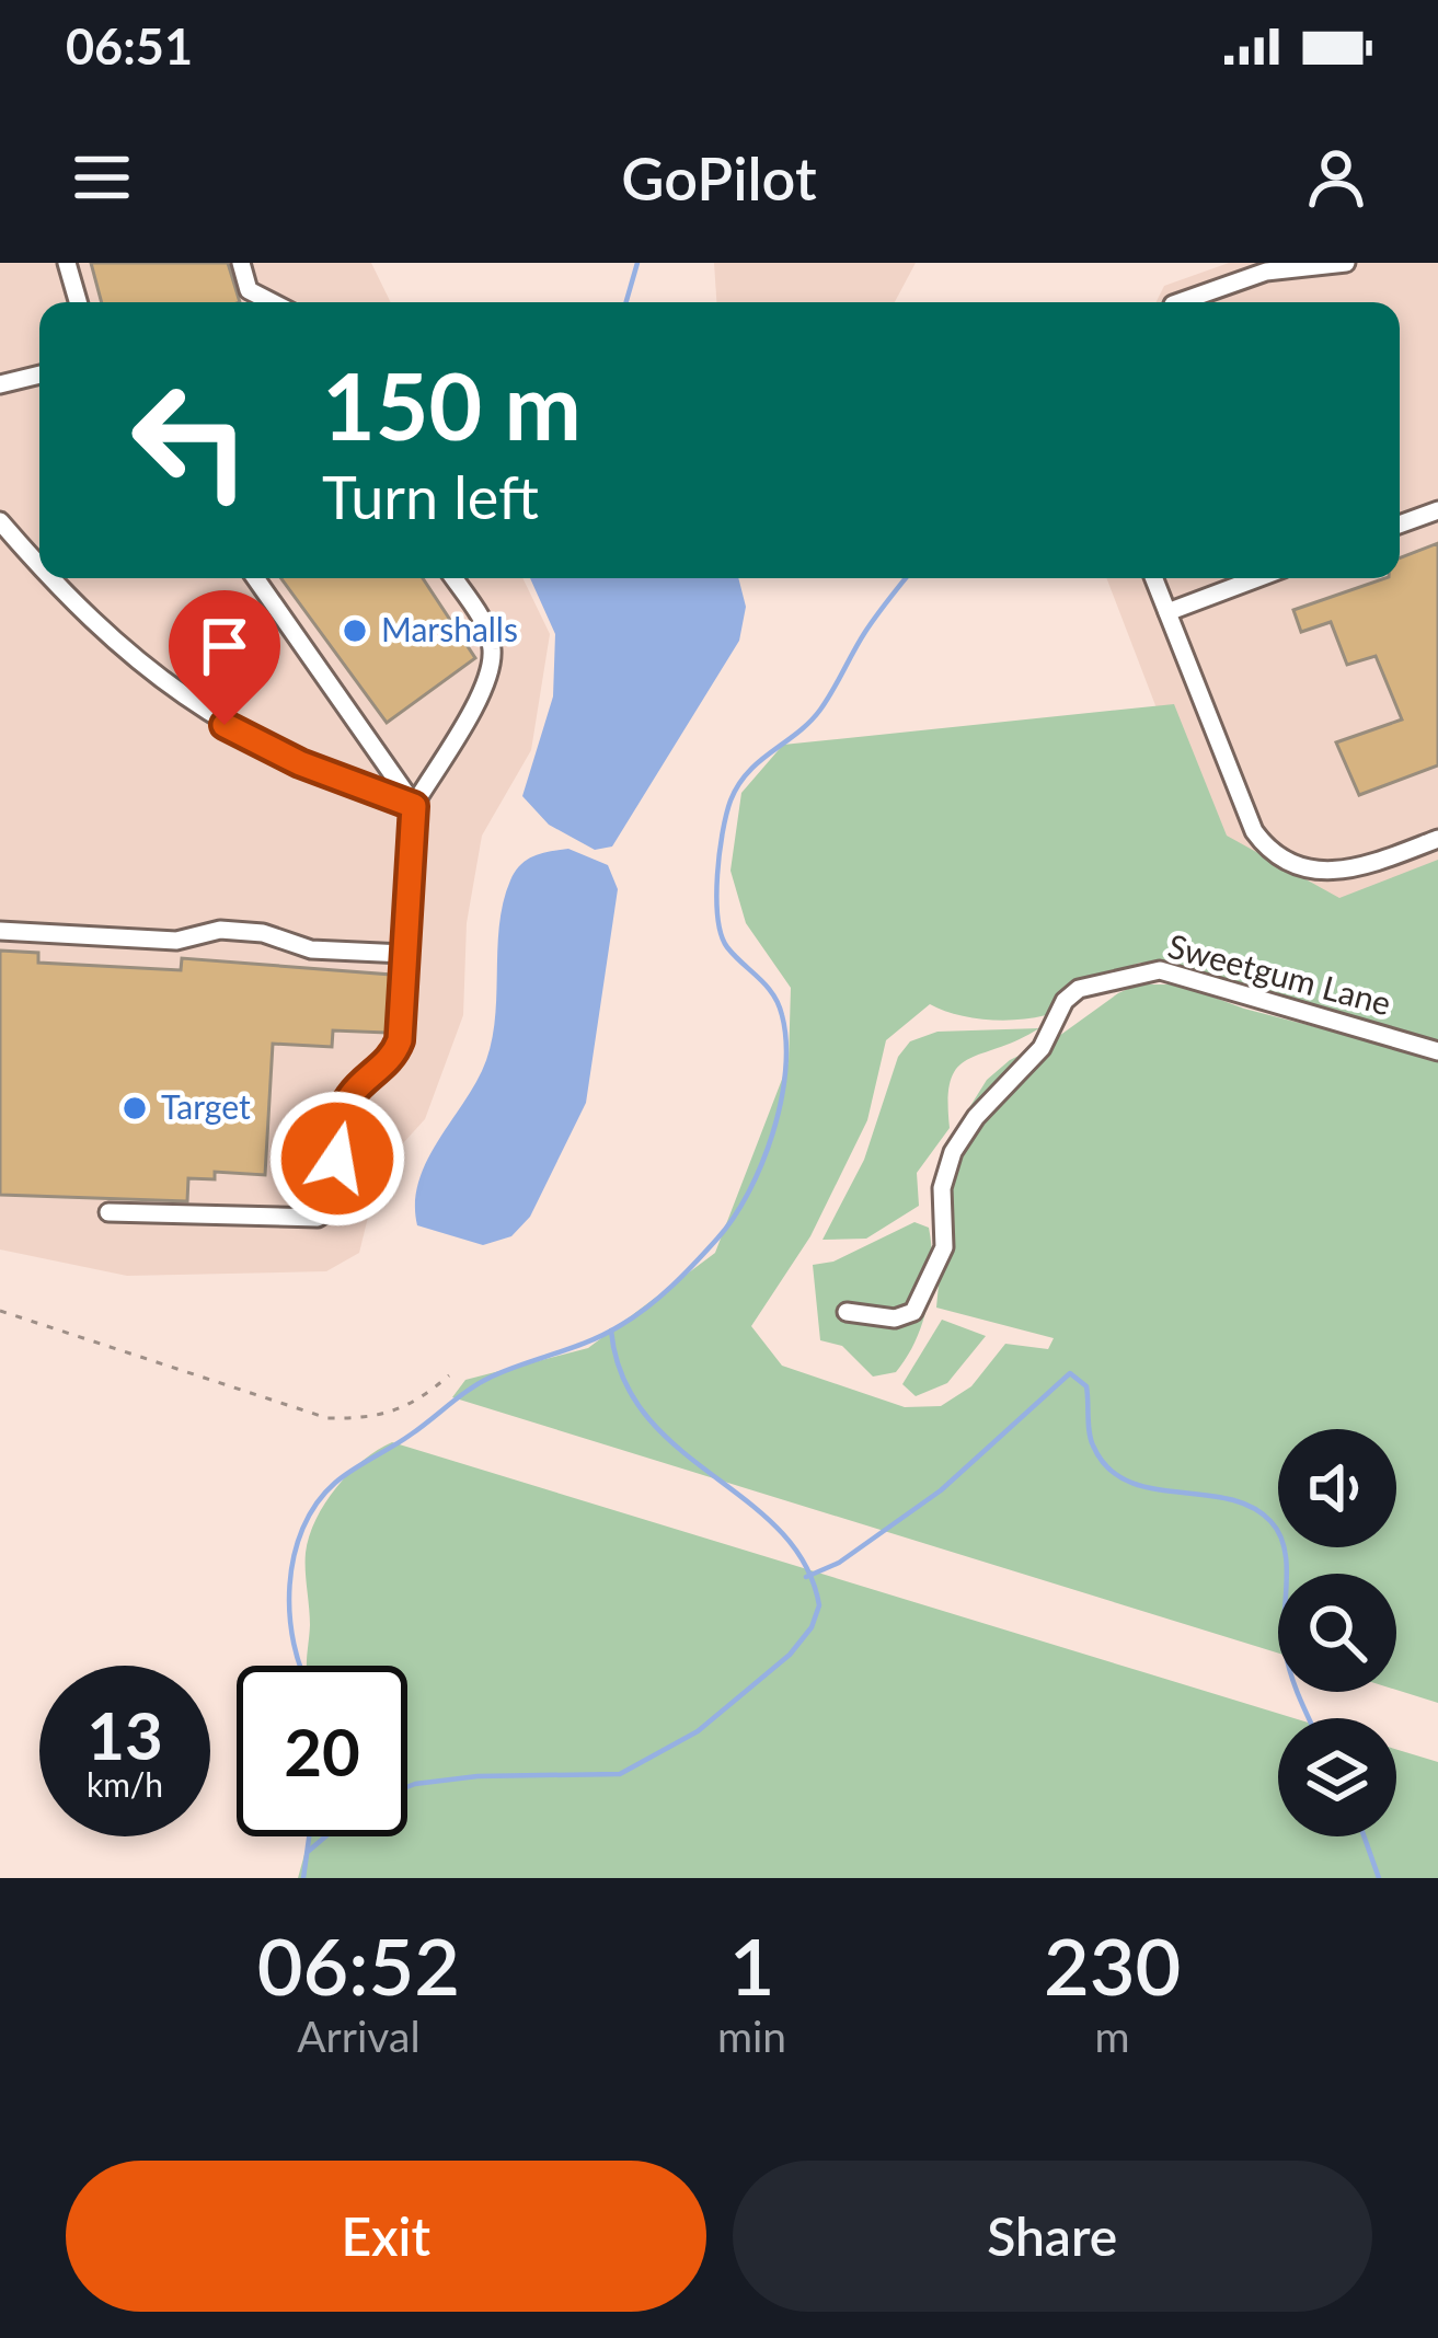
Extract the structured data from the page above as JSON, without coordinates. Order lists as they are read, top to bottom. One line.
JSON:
{"streets":{"street":["Sweetgum Lane"]},"places":["Marshalls","Target"],"page":{"status":"06:51","header":"GoPilot","turn":["150 m","Turn left"],"speed":"13 km/h","limit":"20","eta":["06:52","Arrival","1","min","230","m"],"buttons":["Exit","Share"]}}
